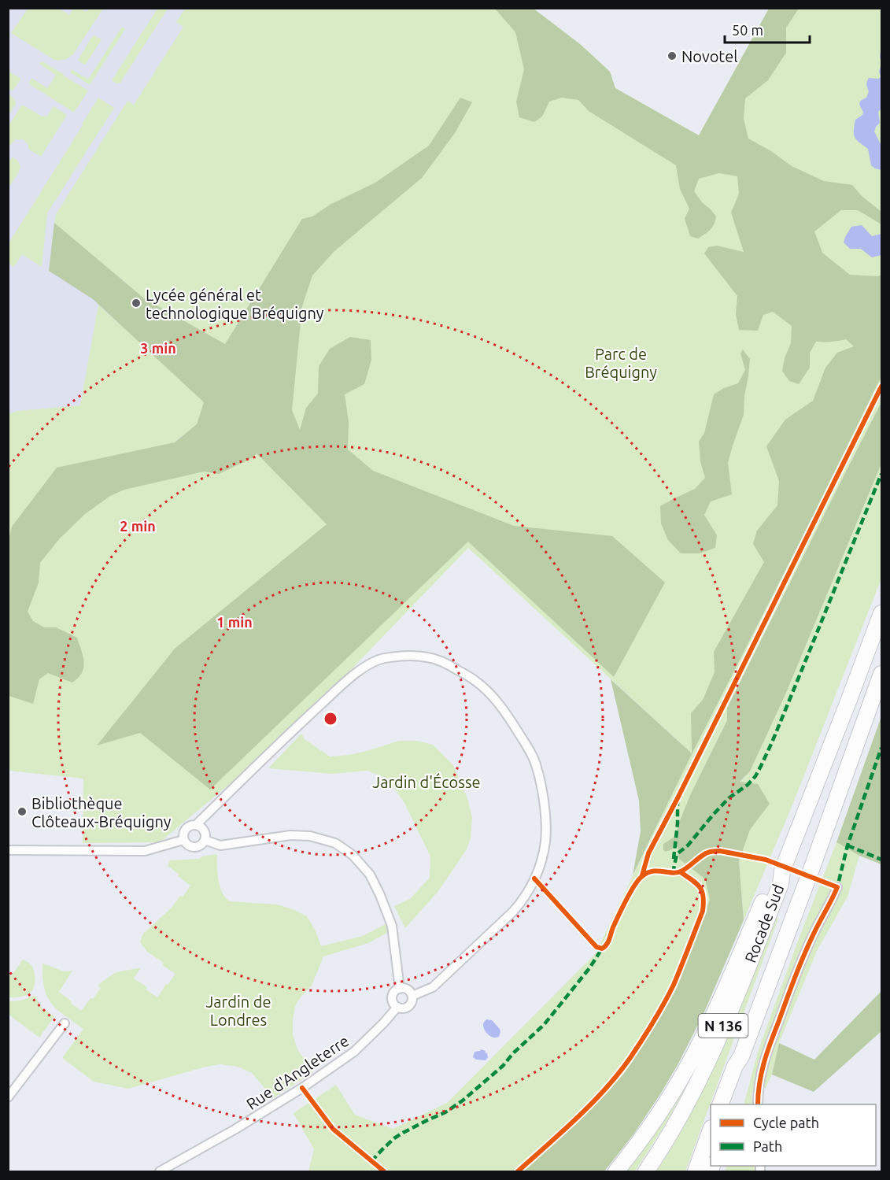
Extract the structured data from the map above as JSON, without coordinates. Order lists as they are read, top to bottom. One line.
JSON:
{"streets":{"highway":["Rocade Sud","N 136"],"street":["Rue d'Angleterre"]},"parks":["Parc de Bréquigny","Jardin d'Écosse","Jardin de Londres"],"places":["Novotel","Lycée général et technologique Bréquigny","Bibliothèque Clôteaux-Bréquigny"],"legend":["Cycle path","Path"],"scale_bar":"50 m","rings":["3 min","2 min","1 min"]}
